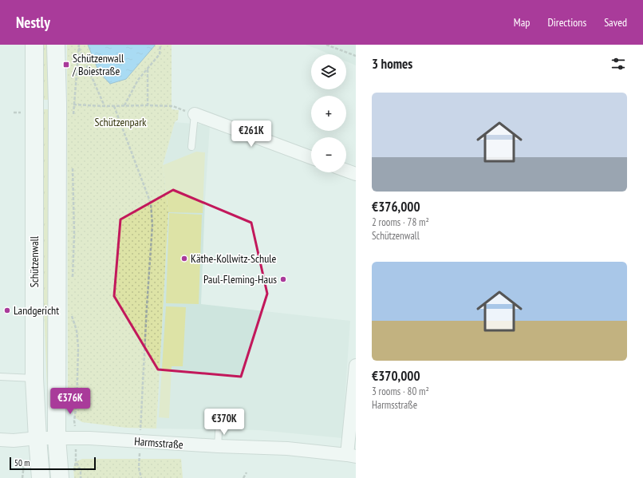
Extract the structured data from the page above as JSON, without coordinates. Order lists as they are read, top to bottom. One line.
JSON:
{"streets":{"main road":["Schützenwall"],"street":["Harmsstraße"]},"crossings":[["Schützenwall","Harmsstraße"]],"parks":["Schützenpark"],"places":{"transit":["Schützenwall / Boiestraße"],"other":["Käthe-Kollwitz-Schule","Paul-Fleming-Haus","Landgericht"]},"scale_bar":"50 m","page":{"header":"Nestly","nav":["Map","Directions","Saved"],"heading":"3 homes","map_buttons":["+","−"],"list":[{"name":"€376,000","note":"2 rooms · 78 m² · Schützenwall"},{"name":"€370,000","note":"3 rooms · 80 m² · Harmsstraße"}],"price":["€261K","€376K","€370K"],"scale":"50 m"}}
